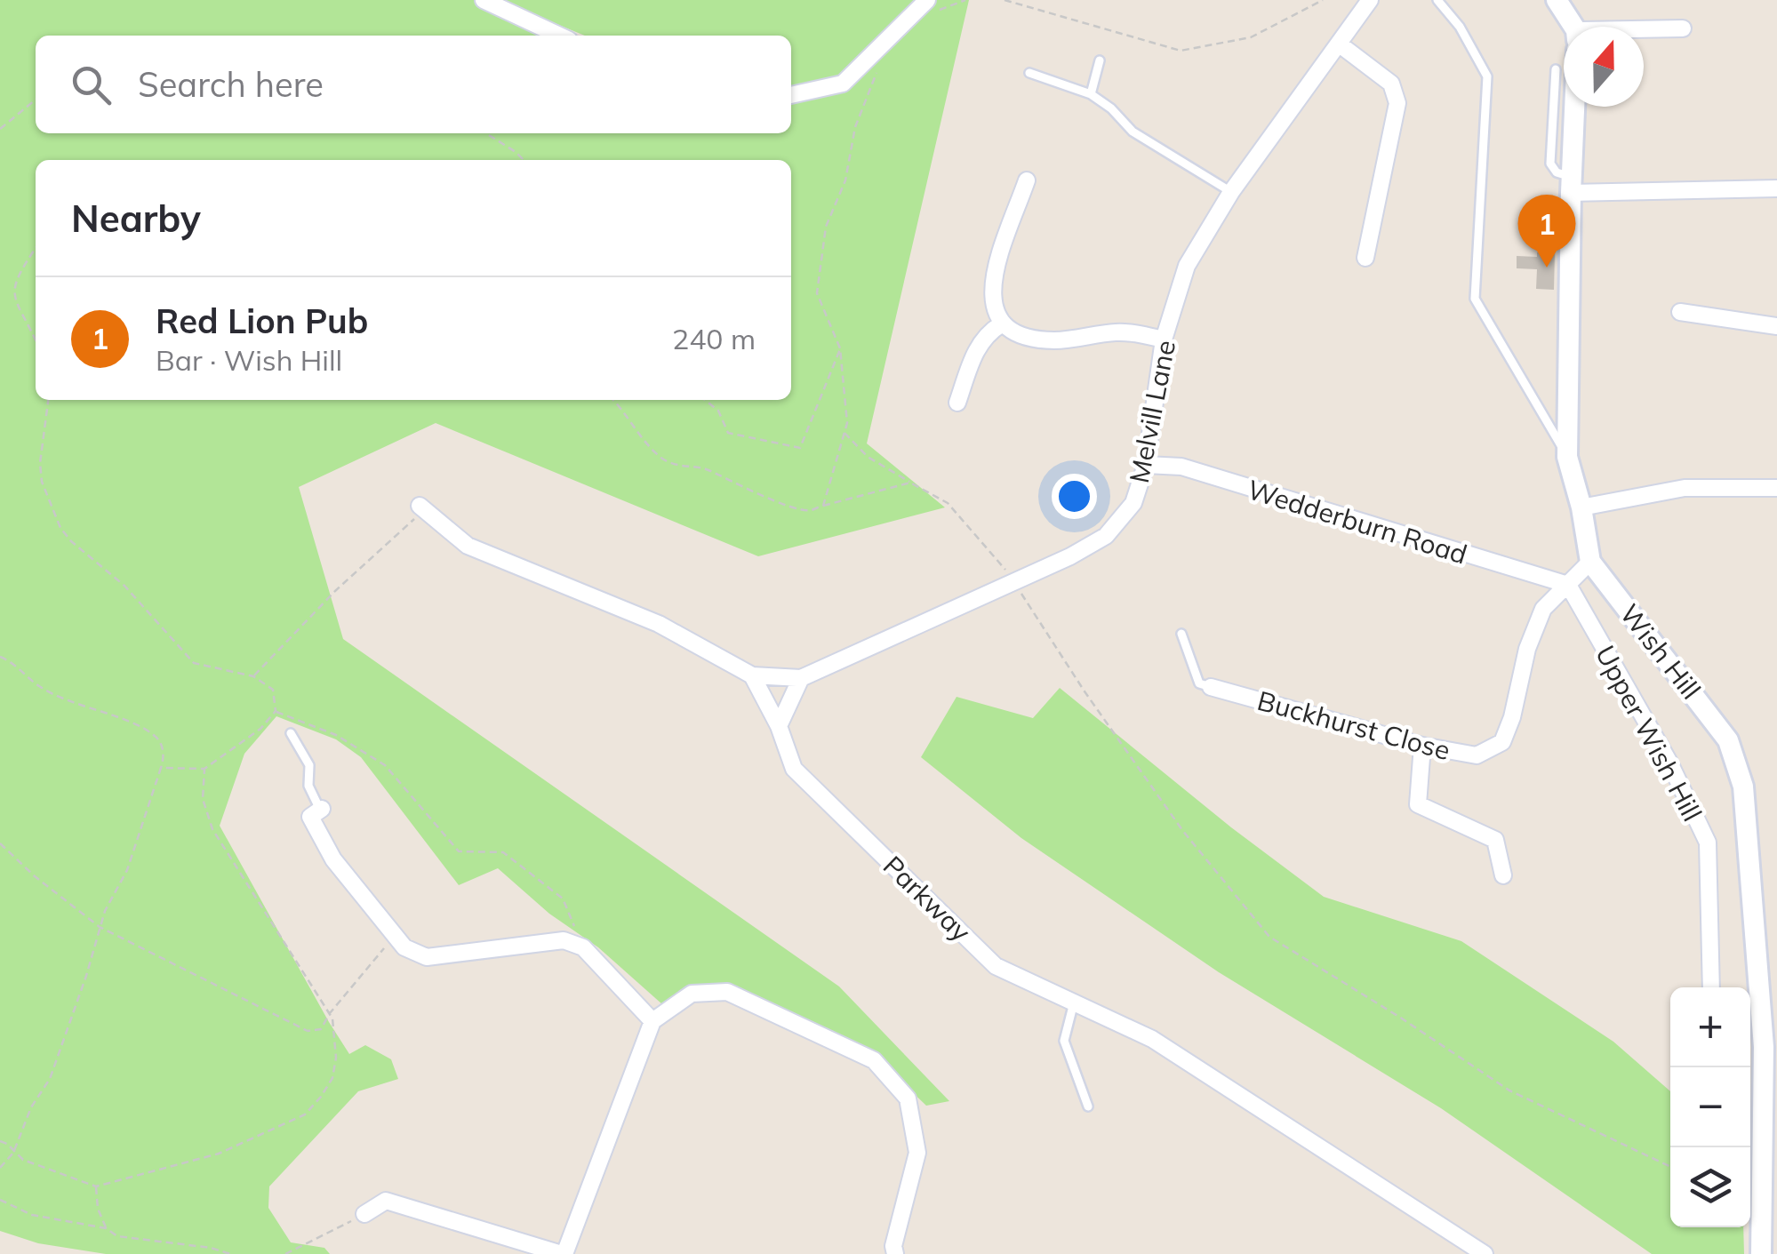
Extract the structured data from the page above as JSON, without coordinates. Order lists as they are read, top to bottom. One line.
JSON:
{"streets":{"street":["Melvill Lane","Wedderburn Road","Wish Hill","Buckhurst Close","Upper Wish Hill","Parkway"]},"crossings":[["Melvill Lane","Wedderburn Road"],["Wedderburn Road","Buckhurst Close"],["Wedderburn Road","Upper Wish Hill"],["Wish Hill","Buckhurst Close"],["Buckhurst Close","Upper Wish Hill"]],"north":"top","page":{"search":"Search here","heading":"Nearby","pins":"1","list":[{"mark":"1","name":"Red Lion Pub","note":"Bar · Wish Hill","value":"240 m"}],"map_buttons":["+","−"]}}
